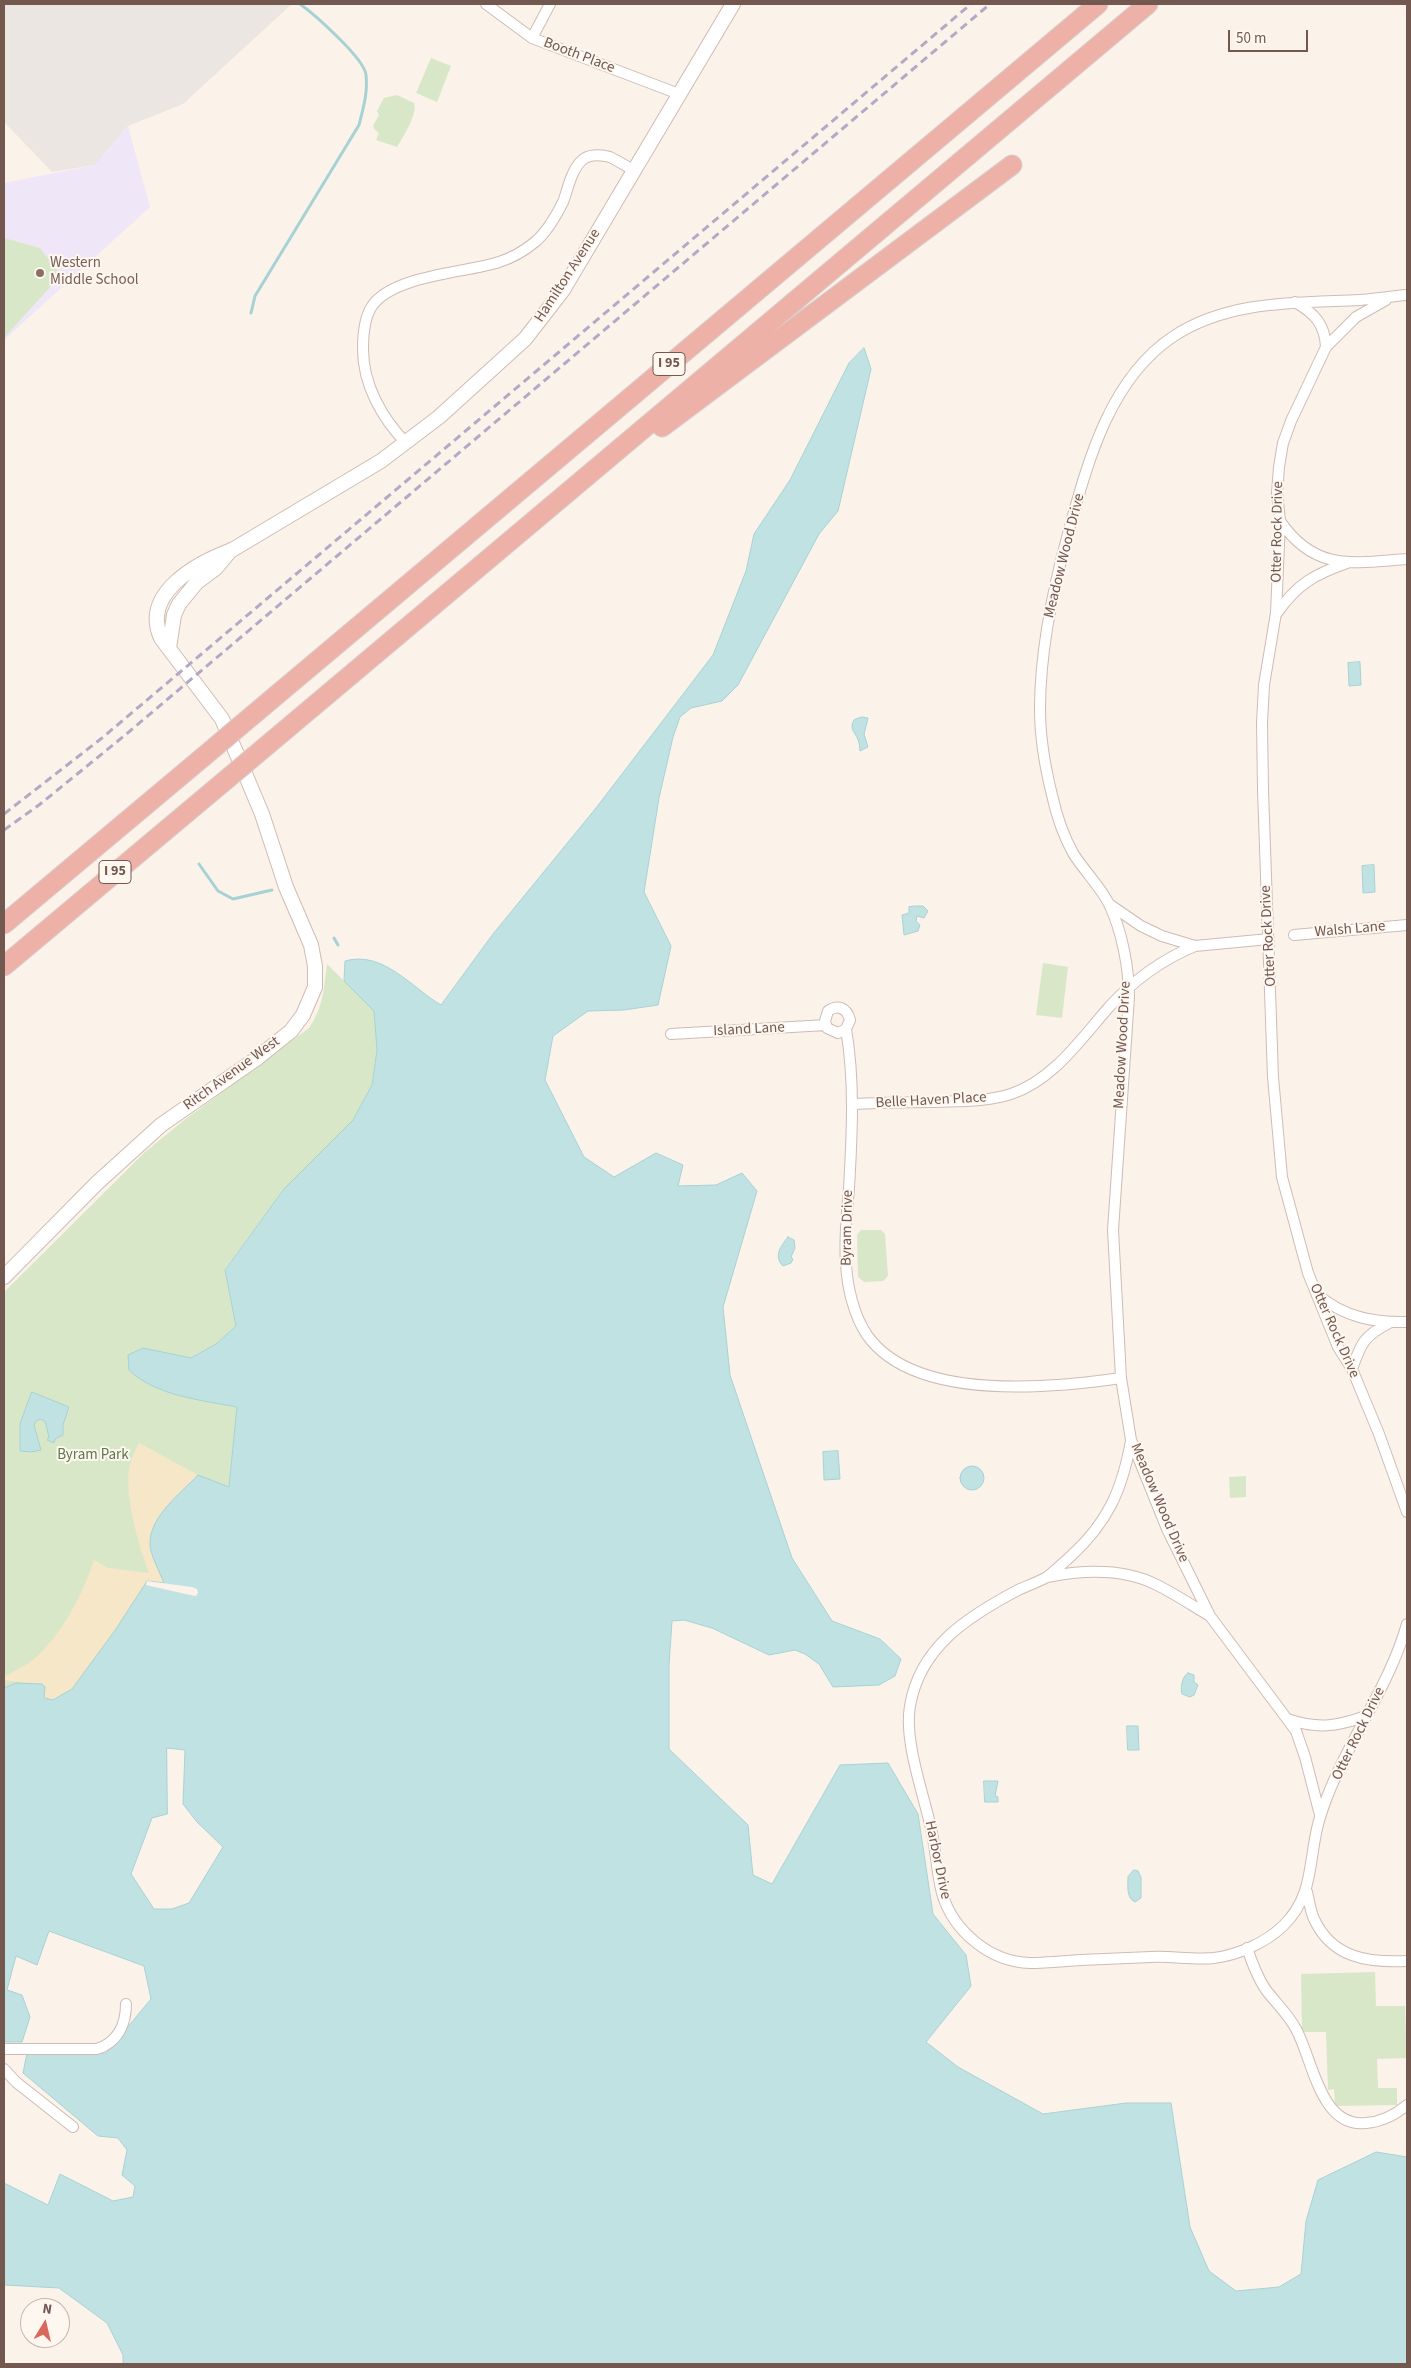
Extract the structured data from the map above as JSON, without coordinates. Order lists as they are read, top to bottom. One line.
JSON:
{"streets":{"highway":["I 95"],"main road":["Hamilton Avenue","Ritch Avenue West"],"street":["Booth Place","Otter Rock Drive","Meadow Wood Drive","Walsh Lane","Island Lane","Belle Haven Place","Byram Drive","Harbor Drive"]},"crossings":[["Booth Place","Hamilton Avenue"],["Hamilton Avenue","Ritch Avenue West"],["Otter Rock Drive","Meadow Wood Drive"],["Otter Rock Drive","Harbor Drive"],["Meadow Wood Drive","Belle Haven Place"],["Meadow Wood Drive","Byram Drive"],["Meadow Wood Drive","Harbor Drive"],["Island Lane","Byram Drive"],["Belle Haven Place","Byram Drive"]],"parks":["Byram Park"],"places":["Western Middle School"],"scale_bar":"50 m","north":"top"}
